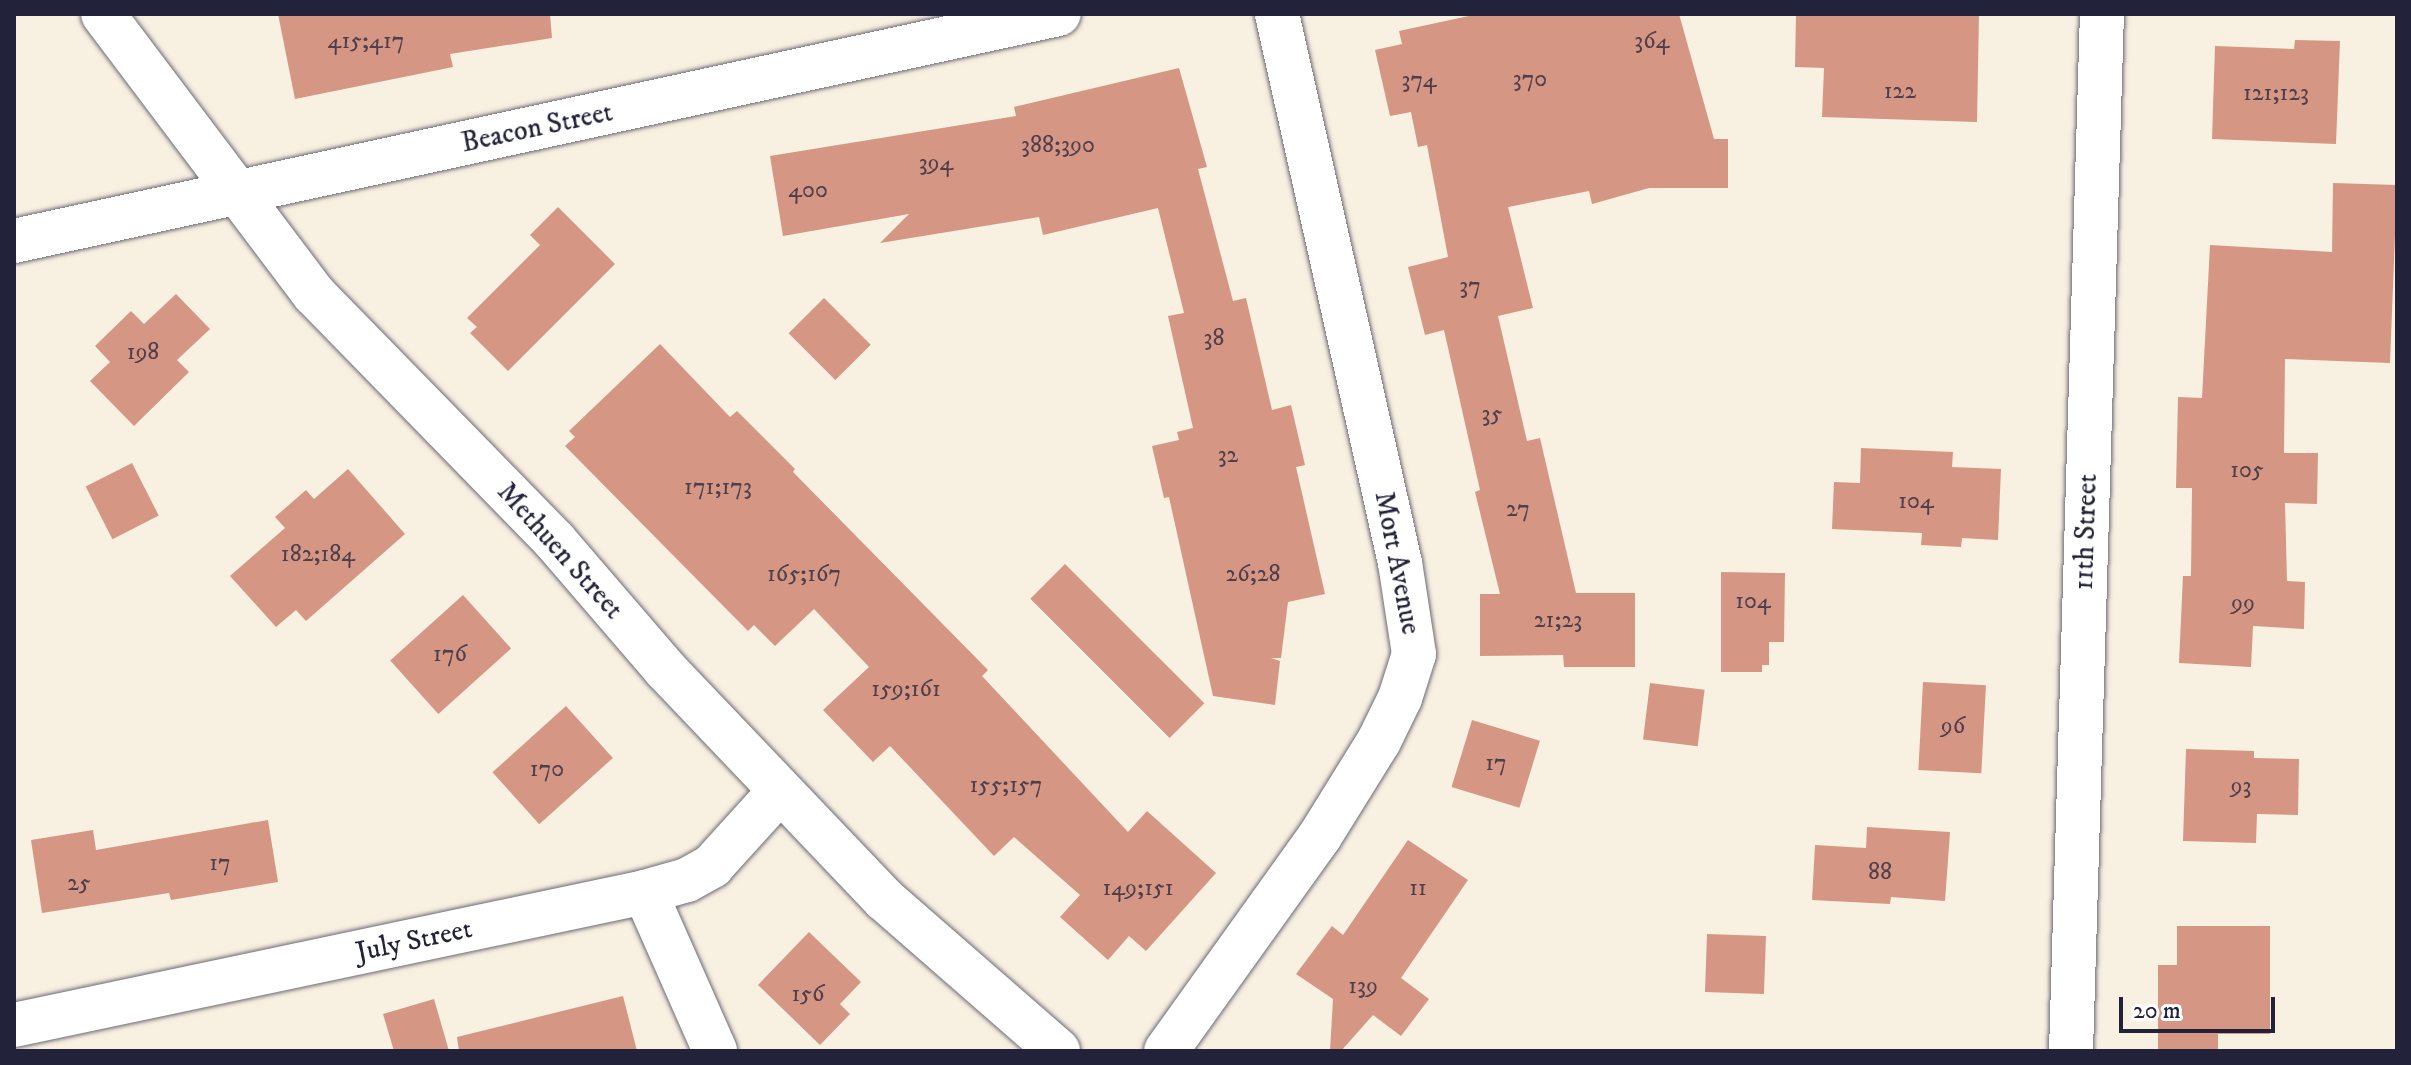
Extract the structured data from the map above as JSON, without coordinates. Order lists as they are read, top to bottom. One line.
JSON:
{"streets":{"street":["Beacon Street","11th Street","Methuen Street","Mort Avenue","July Street"]},"crossings":[["Beacon Street","Methuen Street"],["Methuen Street","July Street"]],"house_numbers":["415;417","364","370","374","122","121;123","388;390","394","400","37","38","198","35","32","105","171;173","104","27","182;184","165;167","26;28","104","99","21;23","176","159;161","96","17","170","155;157","93","17","88","25","149;151","11","139","156"],"scale_bar":"20 m"}
